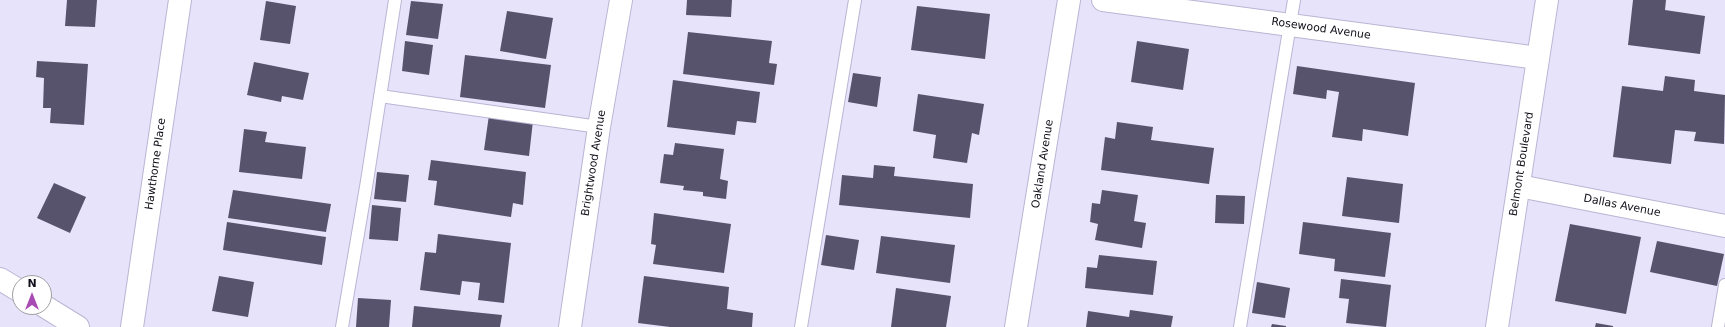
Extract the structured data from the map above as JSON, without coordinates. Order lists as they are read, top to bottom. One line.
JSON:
{"streets":{"street":["Rosewood Avenue","Brightwood Avenue","Hawthorne Place","Oakland Avenue","Belmont Boulevard","Dallas Avenue"]},"crossings":[["Rosewood Avenue","Belmont Boulevard"],["Belmont Boulevard","Dallas Avenue"]],"north":"top"}
